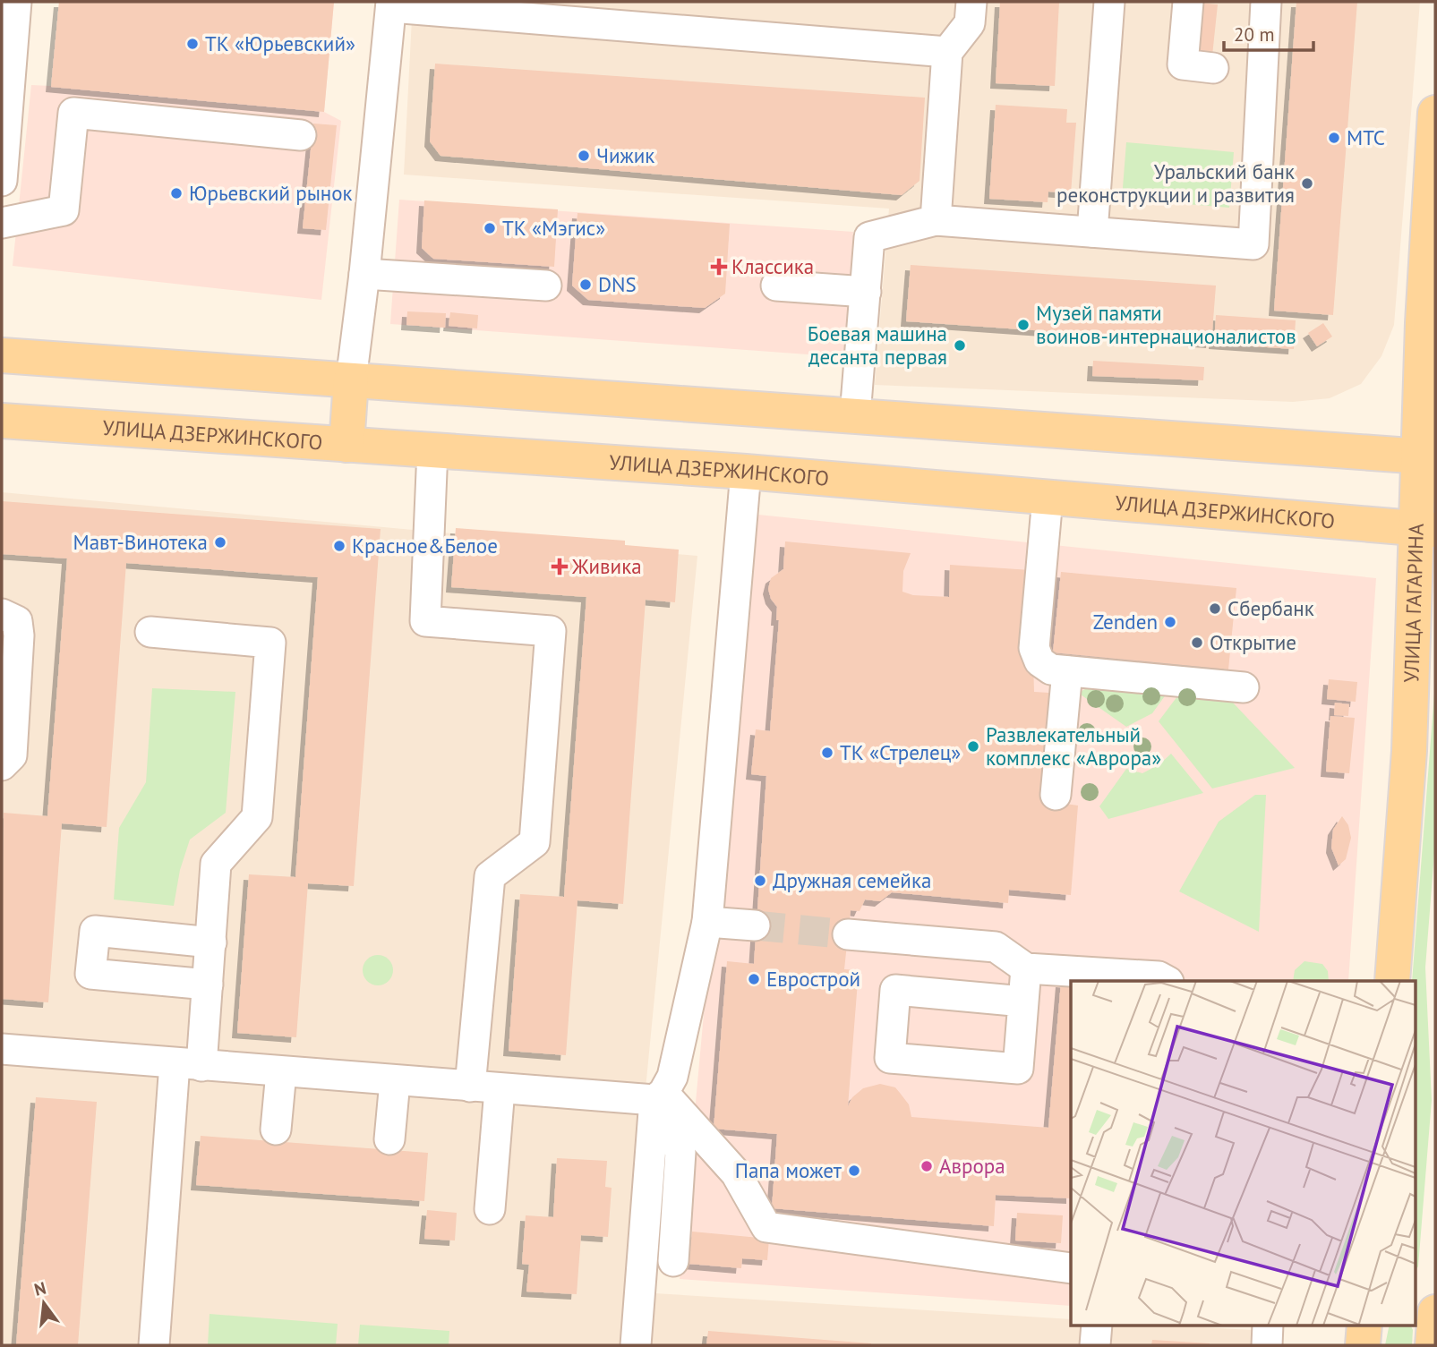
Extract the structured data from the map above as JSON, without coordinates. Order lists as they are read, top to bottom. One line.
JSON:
{"streets":{"main road":["УЛИЦА ДЗЕРЖИНСКОГО","УЛИЦА ГАГАРИНА"]},"crossings":[["УЛИЦА ДЗЕРЖИНСКОГО","УЛИЦА ГАГАРИНА"]],"places":{"other":["ТК «Юрьевский»","МТС","Чижик","Уральский банк реконструкции и развития","Юрьевский рынок","ТК «Мэгис»","DNS","Музей памяти воинов-интернационалистов","Боевая машина десанта первая","Мавт-Винотека","Красное&Белое","Сбербанк","Zenden","Открытие","Развлекательный комплекс «Аврора»","ТК «Стрелец»","Дружная семейка","Еврострой","Аврора","Папа может"],"health":["Классика","Живика"]},"scale_bar":"20 m","north":"top"}
